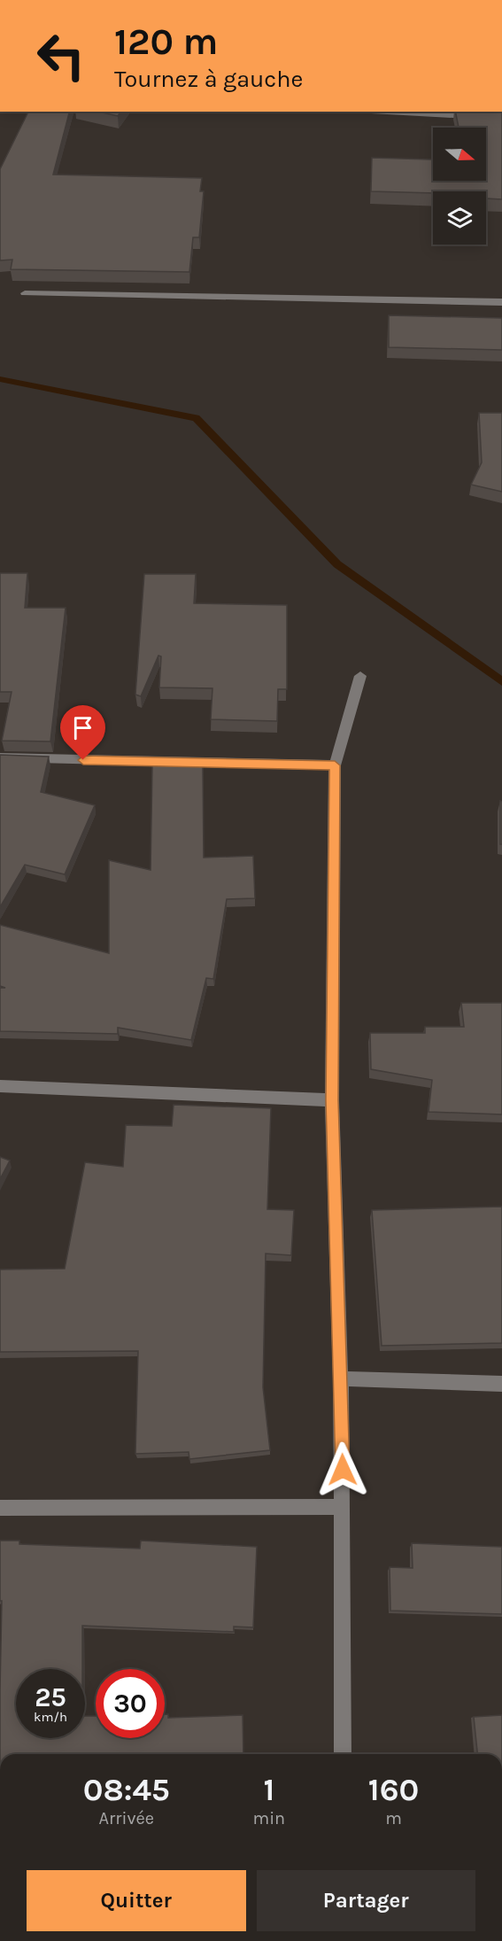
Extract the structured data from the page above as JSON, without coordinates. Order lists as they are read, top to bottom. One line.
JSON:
{"north":"right","page":{"turn":["120 m","Tournez à gauche"],"speed":"25 km/h","limit":"30","eta":["08:45","Arrivée","1","min","160","m"],"buttons":["Quitter","Partager"]}}
